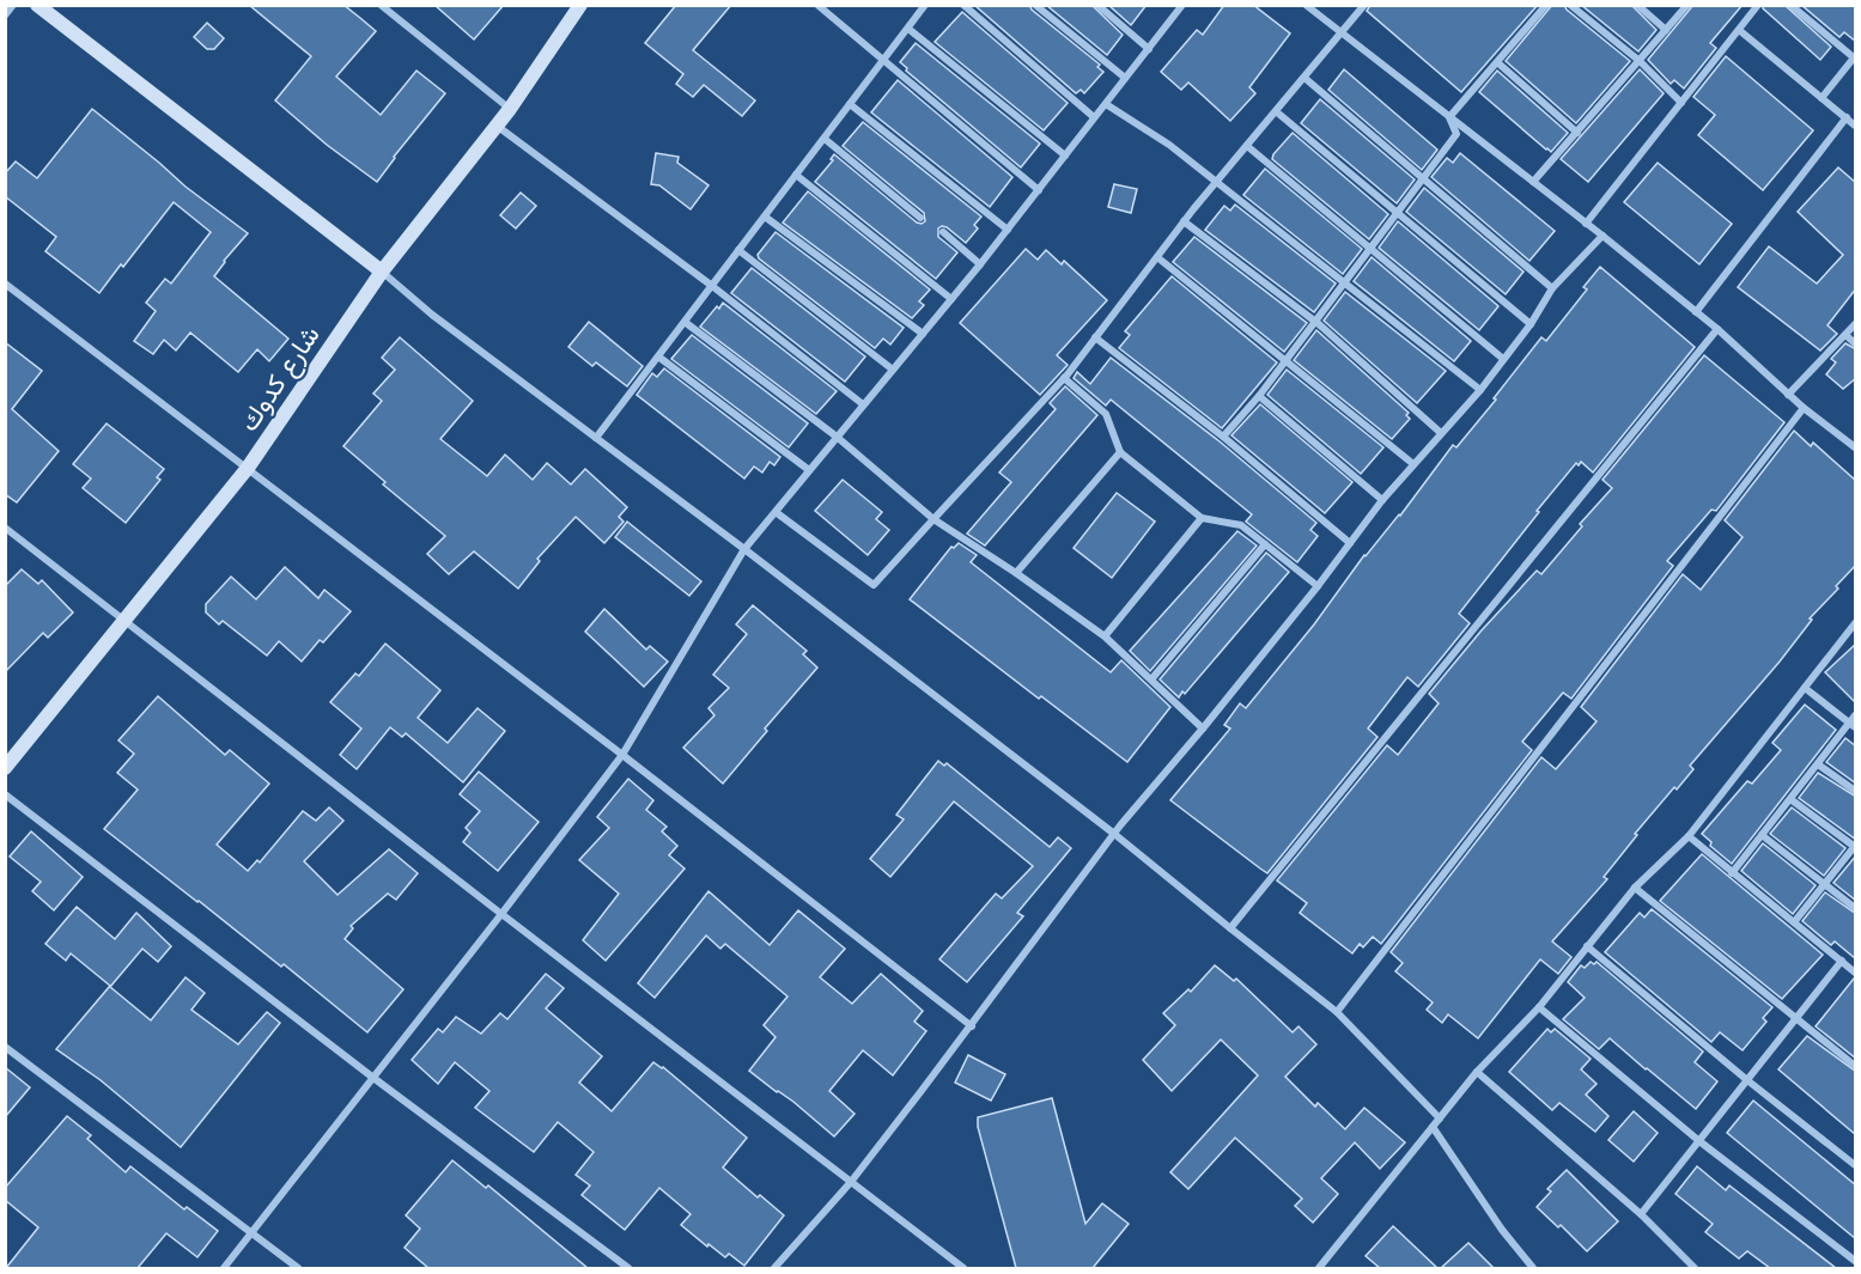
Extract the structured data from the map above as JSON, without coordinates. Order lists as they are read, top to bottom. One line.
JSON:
{"streets":{"street":["شارع كدوك"]}}
